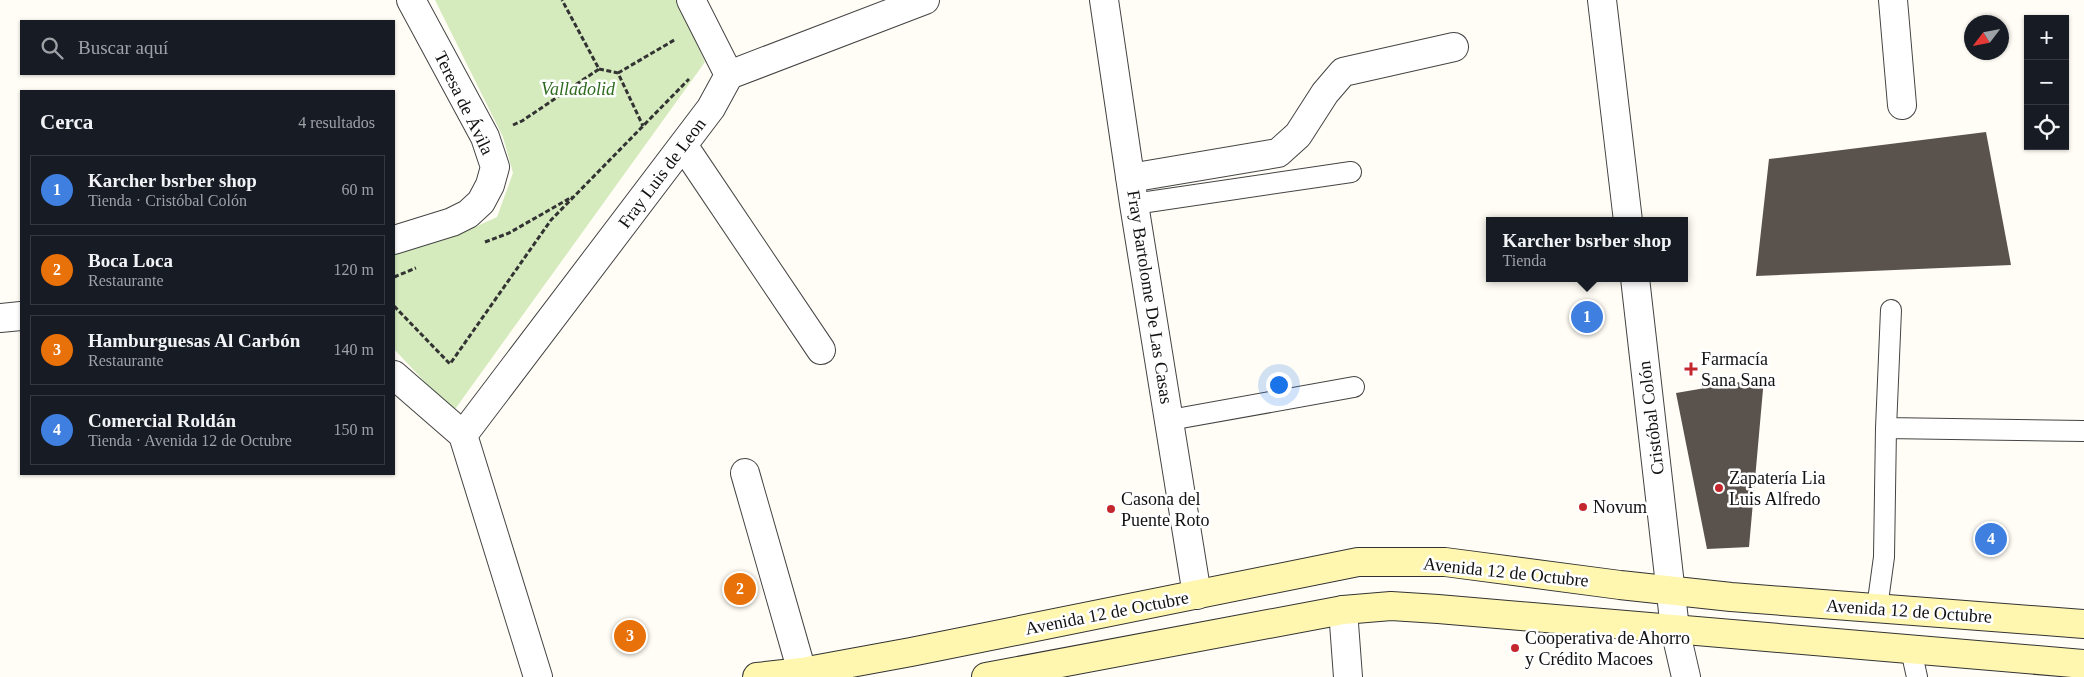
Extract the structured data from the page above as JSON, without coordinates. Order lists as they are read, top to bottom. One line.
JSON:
{"streets":{"main road":["Avenida 12 de Octubre"],"street":["Teresa de Ávila","Fray Luis de Leon","Fray Bartolome De Las Casas","Cristóbal Colón"]},"crossings":[["Fray Bartolome De Las Casas","Avenida 12 de Octubre"],["Cristóbal Colón","Avenida 12 de Octubre"]],"parks":["Valladolid"],"places":{"health":["Farmacía Sana Sana"],"other":["Zapatería Lia Luis Alfredo","Novum","Casona del Puente Roto","Cooperativa de Ahorro y Crédito Macoes"]},"north":"bottom left","page":{"map_buttons":["+","−"],"search":"Buscar aquí","heading":["Cerca","4 resultados"],"list":[{"mark":"1","name":"Karcher bsrber shop","note":"Tienda · Cristóbal Colón","value":"60 m"},{"mark":"2","name":"Boca Loca","note":"Restaurante","value":"120 m"},{"mark":"3","name":"Hamburguesas Al Carbón","note":"Restaurante","value":"140 m"},{"mark":"4","name":"Comercial Roldán","note":"Tienda · Avenida 12 de Octubre","value":"150 m"}],"popup":["Karcher bsrber shop","Tienda"],"pins":["1","4","2","3"]}}
